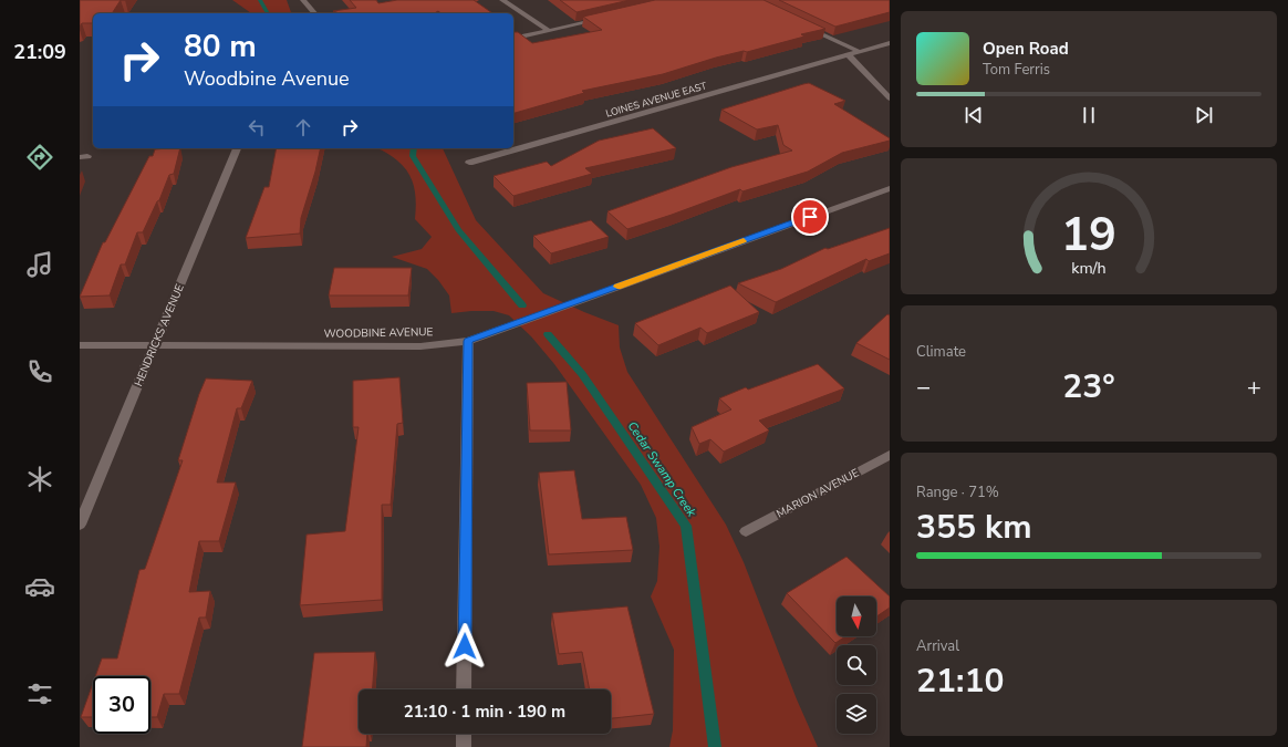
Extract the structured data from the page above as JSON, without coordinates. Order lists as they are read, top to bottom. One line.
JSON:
{"streets":{"street":["LOINES AVENUE EAST","WOODBINE AVENUE","HENDRICKS AVENUE","MARION AVENUE"]},"crossings":[["WOODBINE AVENUE","HENDRICKS AVENUE"]],"water":["Cedar Swamp Creek"],"north":"bottom","page":{"tabs":"21:09","turn":["80 m","Woodbine Avenue"],"song":["Open Road","Tom Ferris"],"tile":["Climate",["Range · 71%","355 km"],["Arrival","21:10"]],"heat":["−","23°","+"],"limit":"30","trip":"21:10 · 1 min · 190 m","gauge":["19","km/h"]}}
